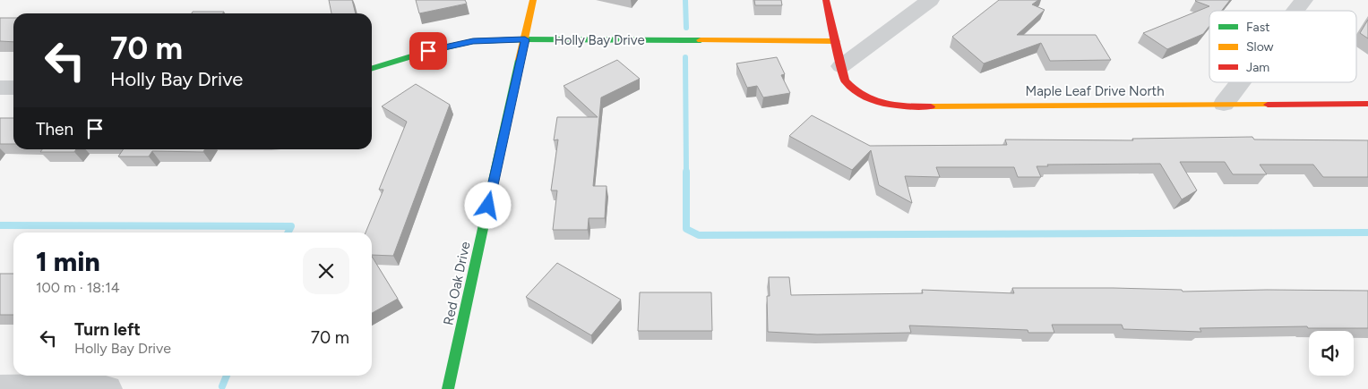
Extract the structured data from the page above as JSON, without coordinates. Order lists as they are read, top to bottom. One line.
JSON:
{"streets":{"street":["Holly Bay Drive","Maple Leaf Drive North","Red Oak Drive"]},"crossings":[["Holly Bay Drive","Maple Leaf Drive North"],["Holly Bay Drive","Red Oak Drive"]],"legend":["Fast","Slow","Jam"],"page":{"turn":["70 m","Holly Bay Drive"],"then":"Then","heading":["1 min","100 m · 18:14"],"list":[{"name":"Turn left","note":"Holly Bay Drive","value":"70 m"}]}}
